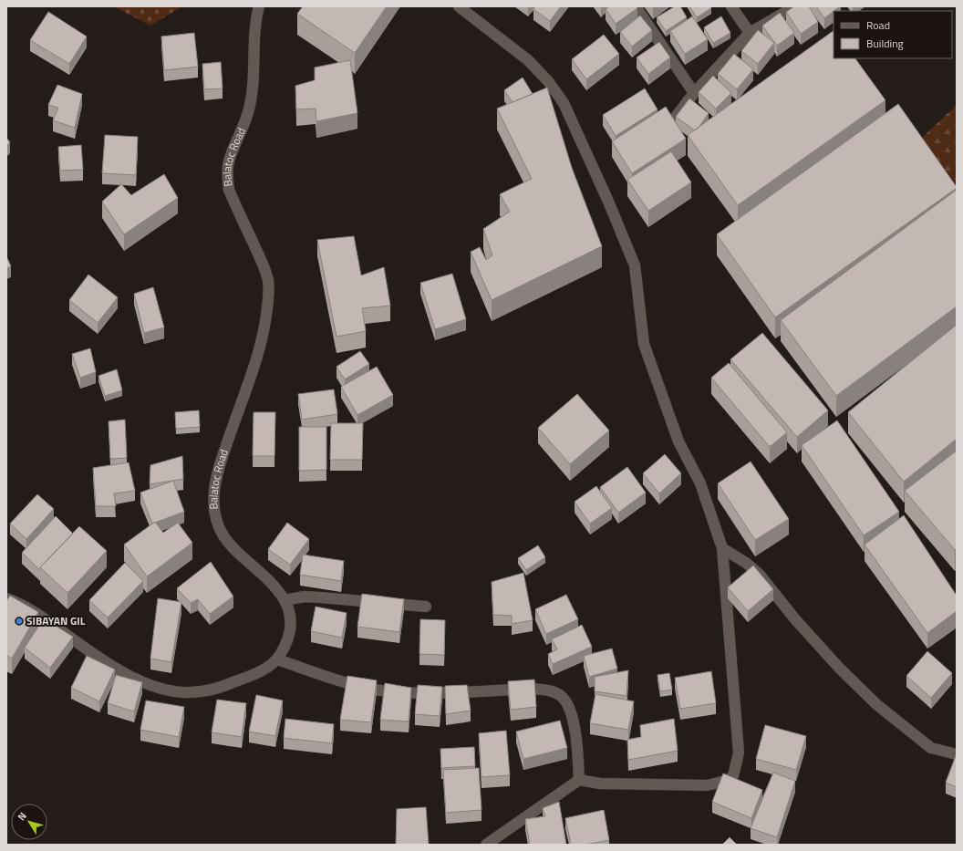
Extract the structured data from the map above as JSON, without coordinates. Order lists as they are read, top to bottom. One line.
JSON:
{"streets":{"street":["Balatoc Road"]},"places":["SIBAYAN GIL"],"legend":["Road","Building"],"north":"top left"}
